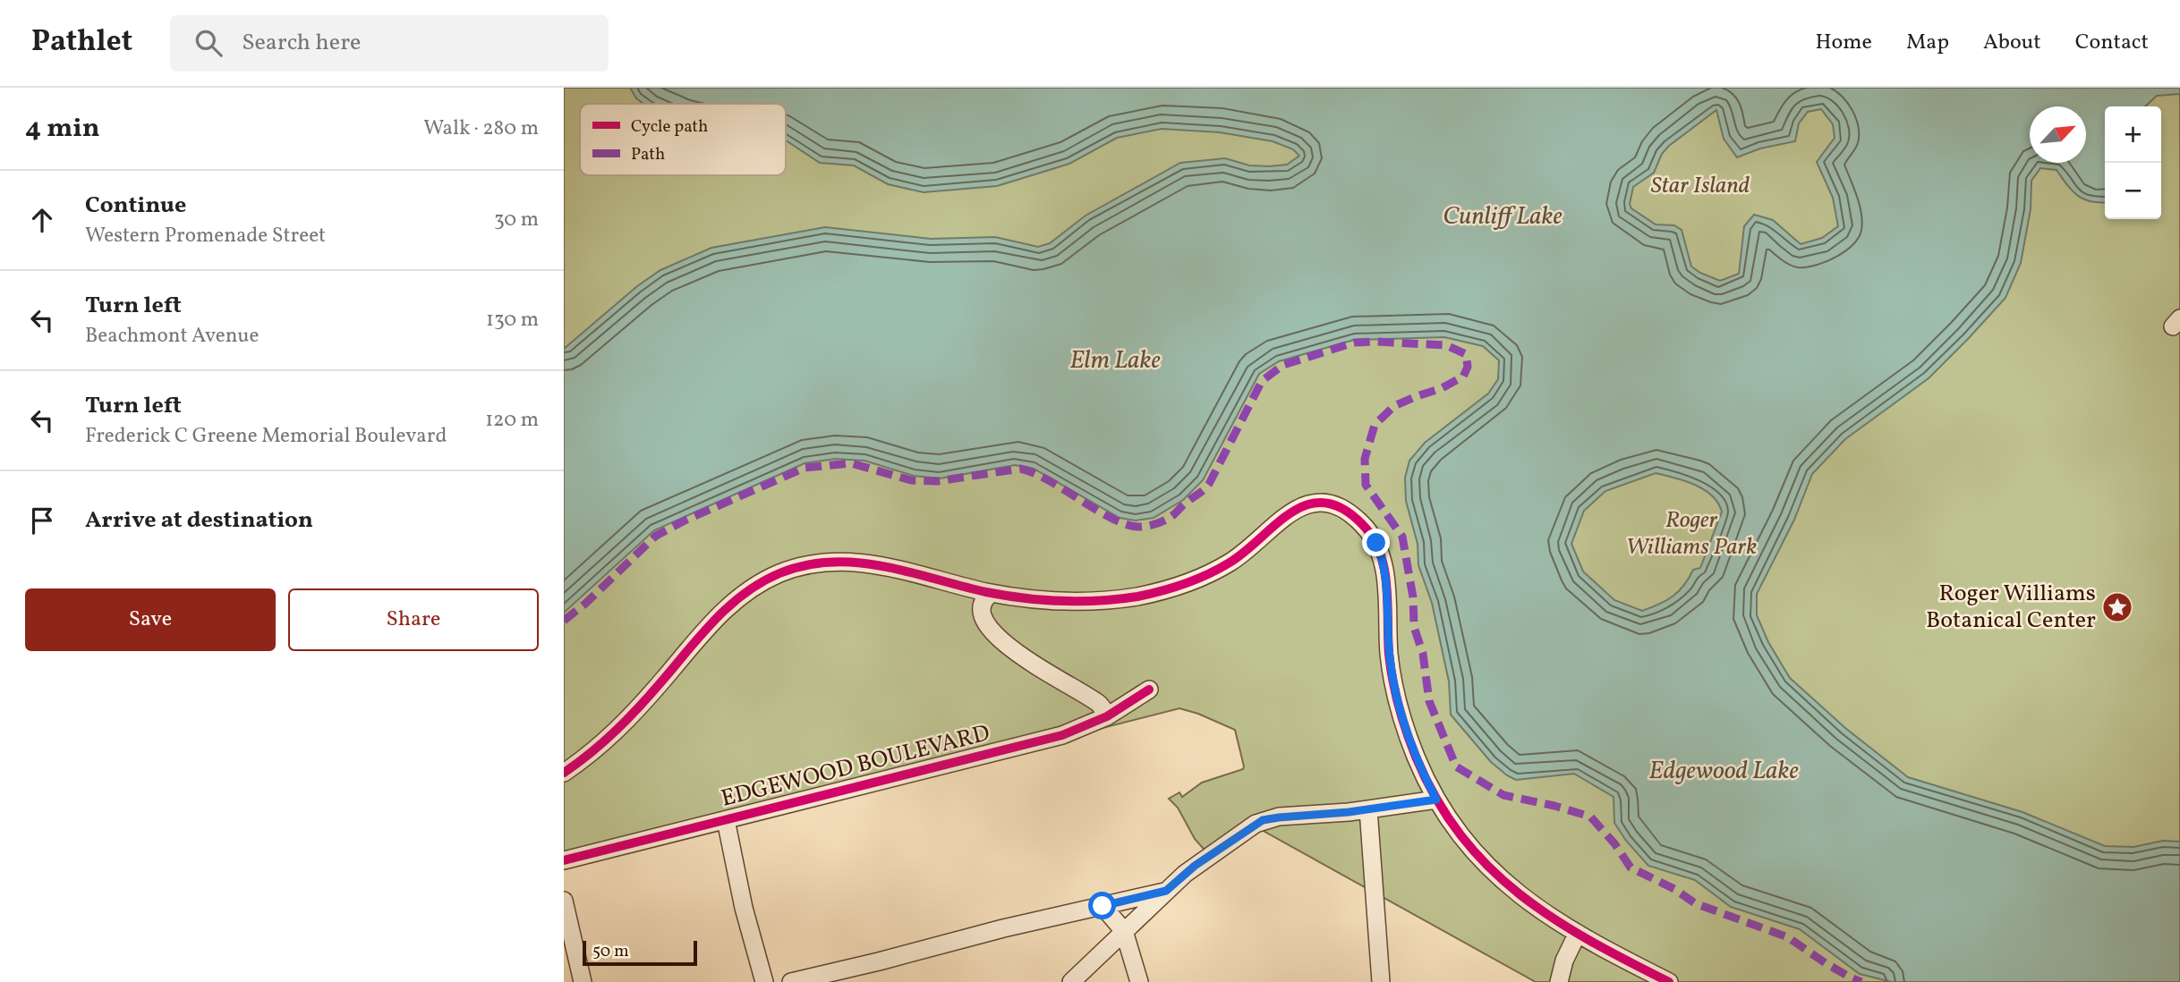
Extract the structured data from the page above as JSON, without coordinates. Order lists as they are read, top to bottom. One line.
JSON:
{"streets":{"street":["EDGEWOOD BOULEVARD"]},"water":["Cunliff Lake","Elm Lake","Edgewood Lake"],"parks":["Star Island","Roger Williams Park"],"places":{"place":["Roger Williams Botanical Center"]},"legend":["Cycle path","Path"],"scale_bar":"50 m","north":"top right","page":{"header":"Pathlet","search":"Search here","nav":["Home","Map","About","Contact"],"heading":["4 min","Walk · 280 m"],"map_buttons":["+","−"],"list":[["Continue","Western Promenade Street","30 m"],["Turn left","Beachmont Avenue","130 m"],["Turn left","Frederick C Greene Memorial Boulevard","120 m"],"Arrive at destination"],"buttons":["Save","Share"],"scale":"50 m"}}
